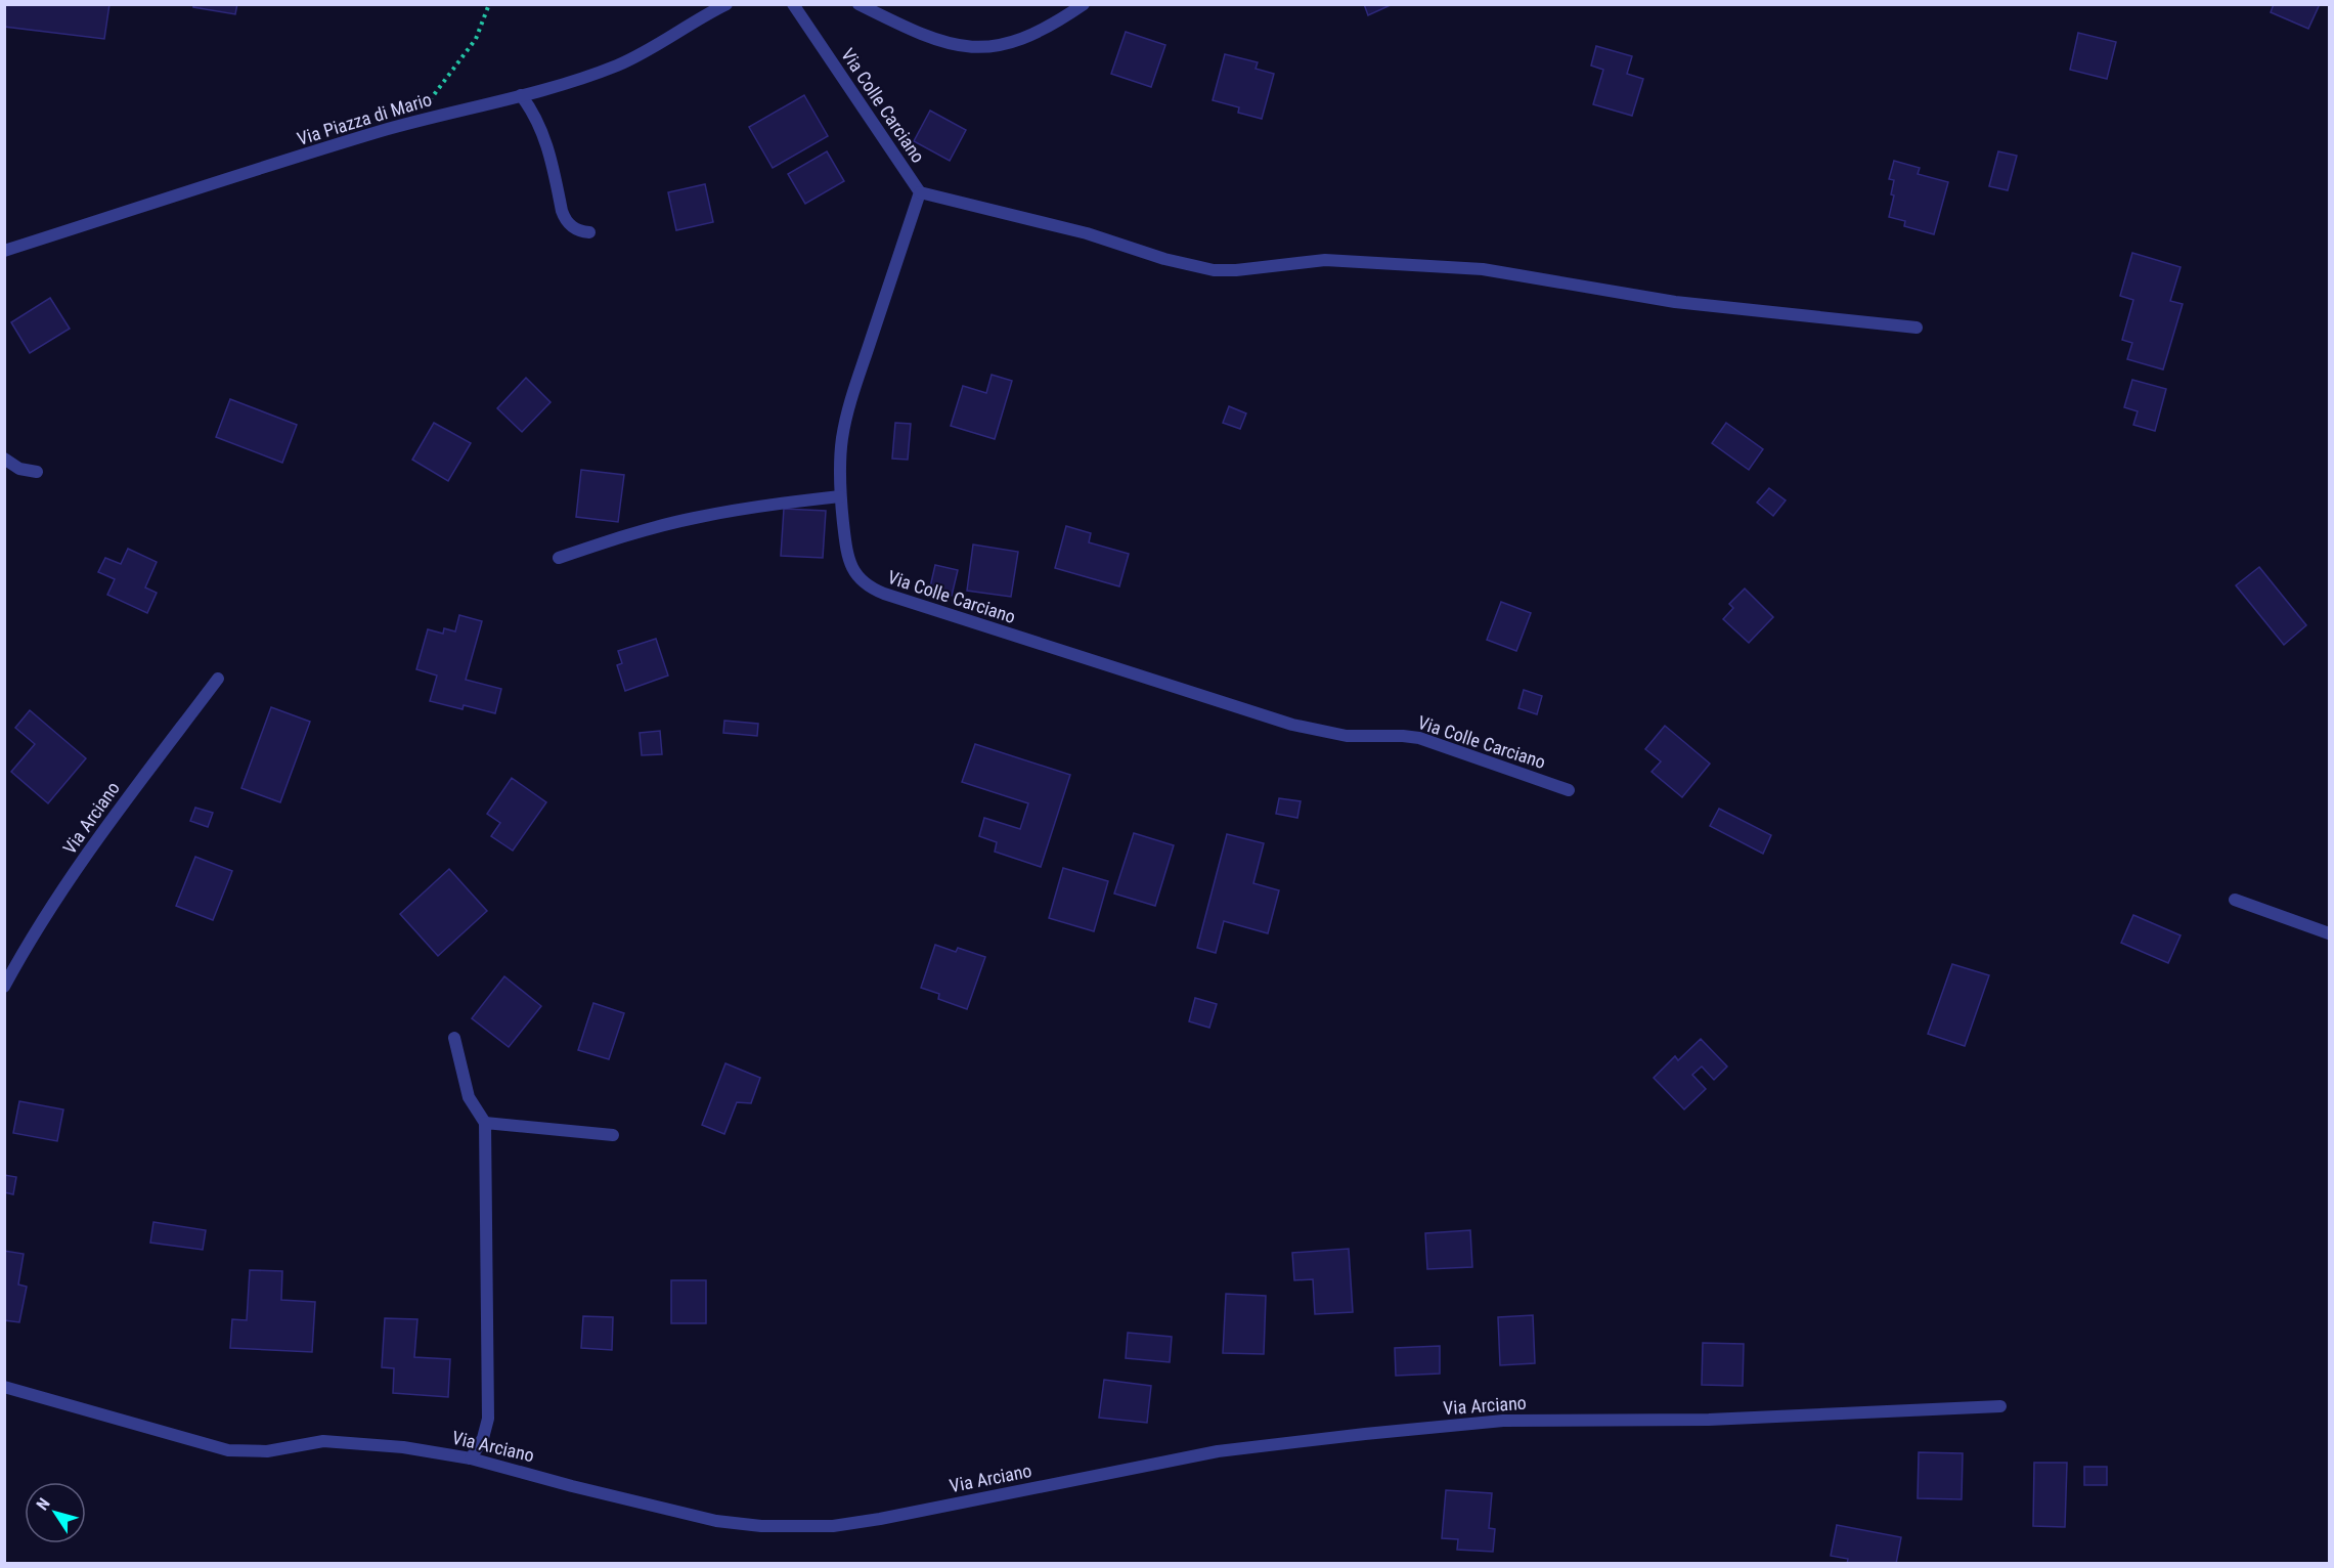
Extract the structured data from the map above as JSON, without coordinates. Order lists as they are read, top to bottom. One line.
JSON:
{"streets":{"street":["Via Colle Carciano","Via Piazza di Mario","Via Arciano"]},"north":"top left"}
